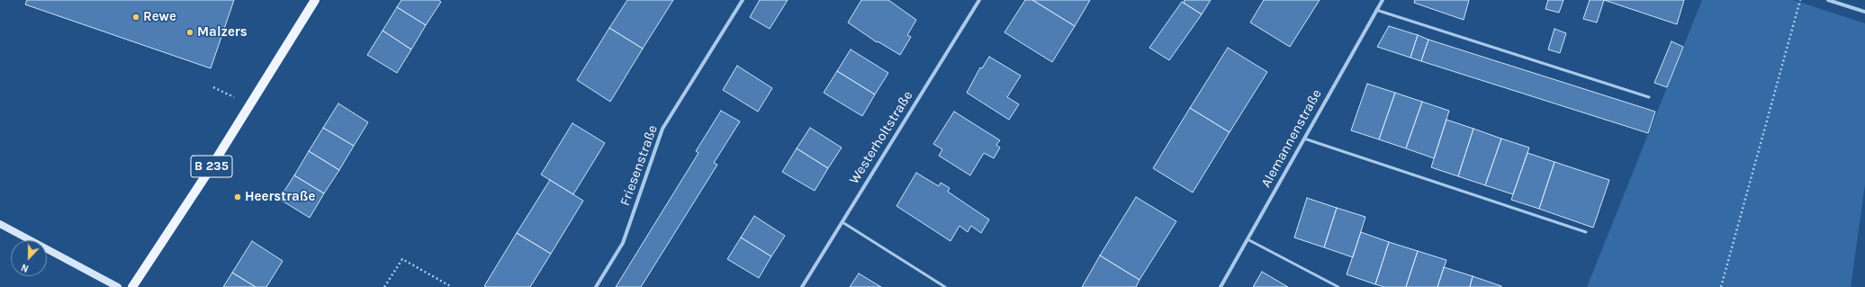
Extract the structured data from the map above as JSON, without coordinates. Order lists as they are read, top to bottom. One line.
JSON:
{"streets":{"main road":["B 235"],"street":["Westerholtstraße","Alemannenstraße","Friesenstraße"]},"places":["Rewe","Malzers","Heerstraße"],"north":"bottom"}
